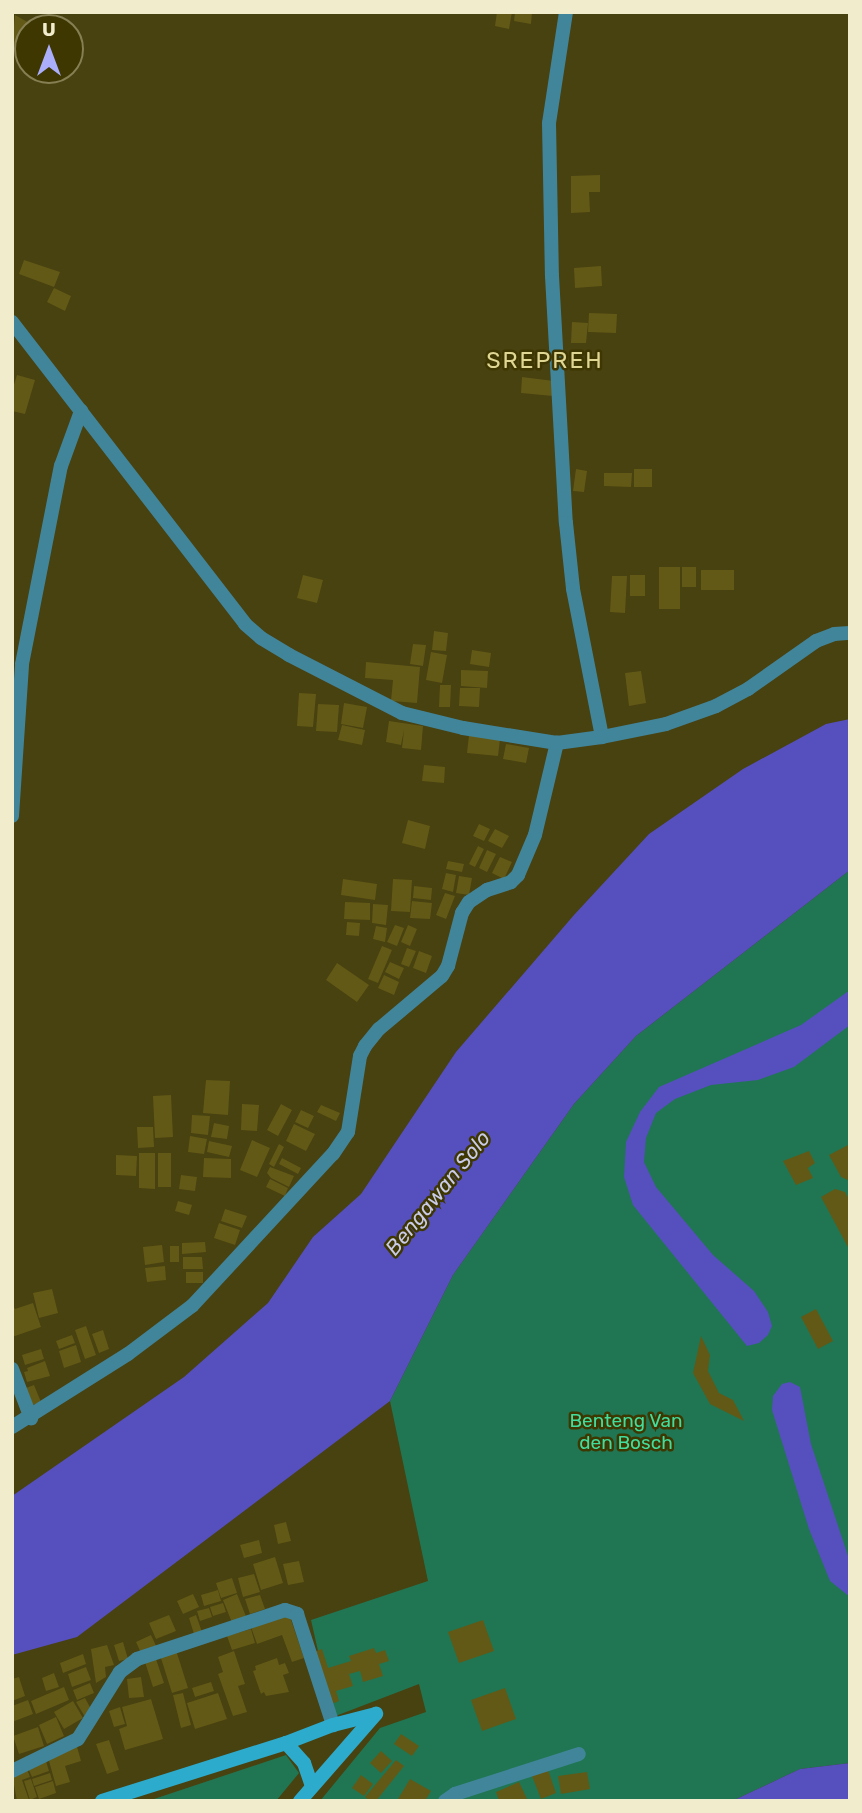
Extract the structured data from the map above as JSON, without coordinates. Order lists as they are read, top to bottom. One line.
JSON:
{"districts":["SREPREH"],"water":["Bengawan Solo"],"parks":["Benteng Van den Bosch"],"north":"top"}
